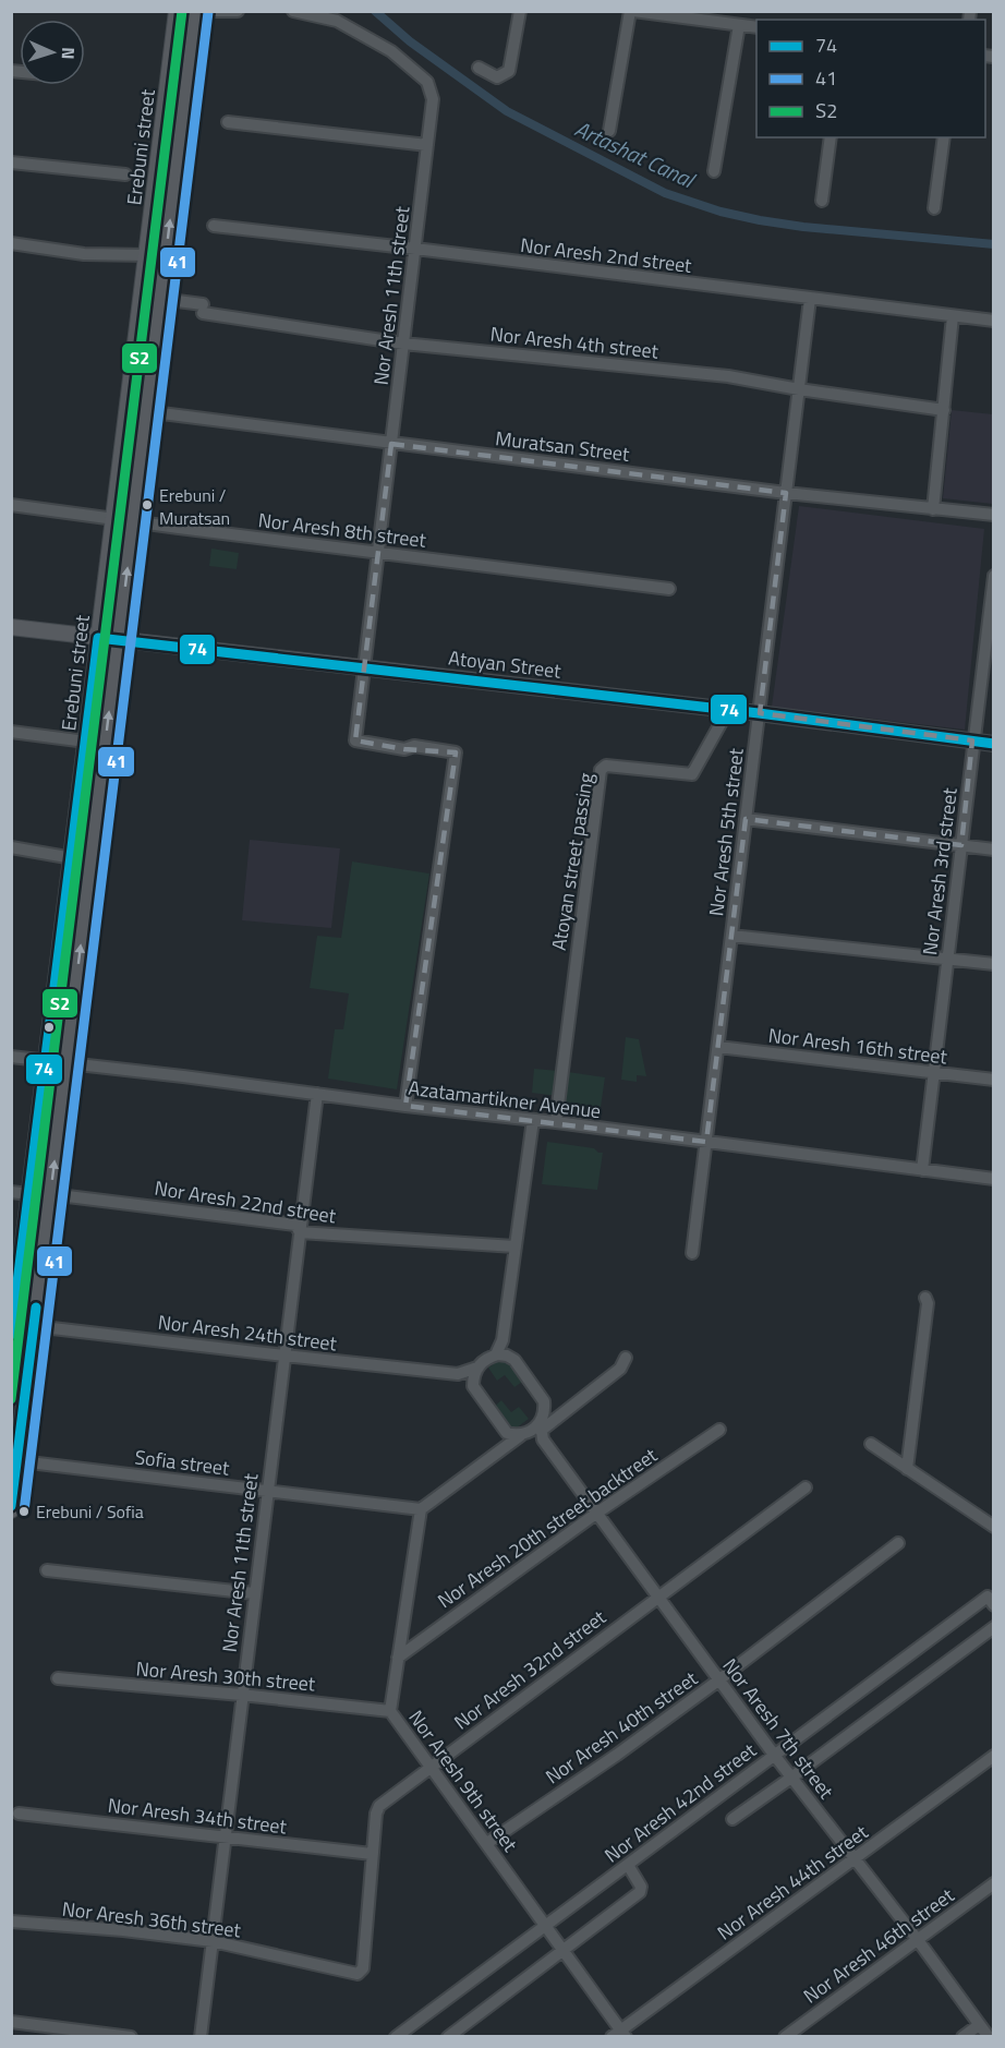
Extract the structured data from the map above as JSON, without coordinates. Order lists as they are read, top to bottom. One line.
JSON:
{"streets":{"main road":["Erebuni street","Atoyan Street"],"street":["Nor Aresh 2nd street","Nor Aresh 11th street","Nor Aresh 4th street","Muratsan Street","Nor Aresh 8th street","Nor Aresh 5th street","Atoyan street passing","Nor Aresh 3rd street","Nor Aresh 16th street","Azatamartikner Avenue","Nor Aresh 22nd street","Nor Aresh 24th street","Sofia street","Nor Aresh 20th street backtreet","Nor Aresh 32nd street","Nor Aresh 30th street","Nor Aresh 40th street","Nor Aresh 7th street","Nor Aresh 9th street","Nor Aresh 42nd street","Nor Aresh 34th street","Nor Aresh 44th street","Nor Aresh 36th street","Nor Aresh 46th street"]},"crossings":[["Erebuni street","Nor Aresh 4th street"],["Erebuni street","Muratsan Street"],["Erebuni street","Nor Aresh 8th street"],["Erebuni street","Atoyan Street"],["Erebuni street","Azatamartikner Avenue"],["Erebuni street","Nor Aresh 22nd street"],["Erebuni street","Nor Aresh 24th street"],["Erebuni street","Sofia street"],["Nor Aresh 2nd street","Nor Aresh 11th street"],["Nor Aresh 2nd street","Nor Aresh 5th street"],["Nor Aresh 11th street","Nor Aresh 4th street"],["Nor Aresh 11th street","Muratsan Street"],["Nor Aresh 11th street","Nor Aresh 8th street"],["Nor Aresh 11th street","Atoyan Street"],["Nor Aresh 11th street","Azatamartikner Avenue"],["Nor Aresh 11th street","Nor Aresh 22nd street"],["Nor Aresh 11th street","Nor Aresh 24th street"],["Nor Aresh 11th street","Sofia street"],["Nor Aresh 11th street","Nor Aresh 30th street"],["Nor Aresh 11th street","Nor Aresh 34th street"],["Nor Aresh 11th street","Nor Aresh 36th street"],["Nor Aresh 4th street","Nor Aresh 5th street"],["Muratsan Street","Nor Aresh 5th street"],["Atoyan Street","Nor Aresh 5th street"],["Atoyan Street","Atoyan street passing"],["Atoyan Street","Nor Aresh 3rd street"],["Nor Aresh 5th street","Nor Aresh 16th street"],["Nor Aresh 5th street","Azatamartikner Avenue"],["Atoyan street passing","Azatamartikner Avenue"],["Nor Aresh 3rd street","Nor Aresh 16th street"],["Nor Aresh 3rd street","Azatamartikner Avenue"],["Sofia street","Nor Aresh 9th street"],["Nor Aresh 20th street backtreet","Nor Aresh 7th street"],["Nor Aresh 20th street backtreet","Nor Aresh 9th street"],["Nor Aresh 32nd street","Nor Aresh 7th street"],["Nor Aresh 32nd street","Nor Aresh 9th street"],["Nor Aresh 32nd street","Nor Aresh 34th street"],["Nor Aresh 32nd street","Nor Aresh 36th street"],["Nor Aresh 30th street","Nor Aresh 9th street"],["Nor Aresh 40th street","Nor Aresh 7th street"],["Nor Aresh 40th street","Nor Aresh 9th street"],["Nor Aresh 7th street","Nor Aresh 42nd street"],["Nor Aresh 7th street","Nor Aresh 44th street"],["Nor Aresh 7th street","Nor Aresh 46th street"],["Nor Aresh 9th street","Nor Aresh 42nd street"],["Nor Aresh 9th street","Nor Aresh 44th street"]],"water":["Artashat Canal"],"places":["Erebuni / Muratsan","Erebuni / Sofia"],"lines":["transit line Տ2","transit line 41","transit line 74"],"legend":["74","41","Տ2"],"north":"right"}
